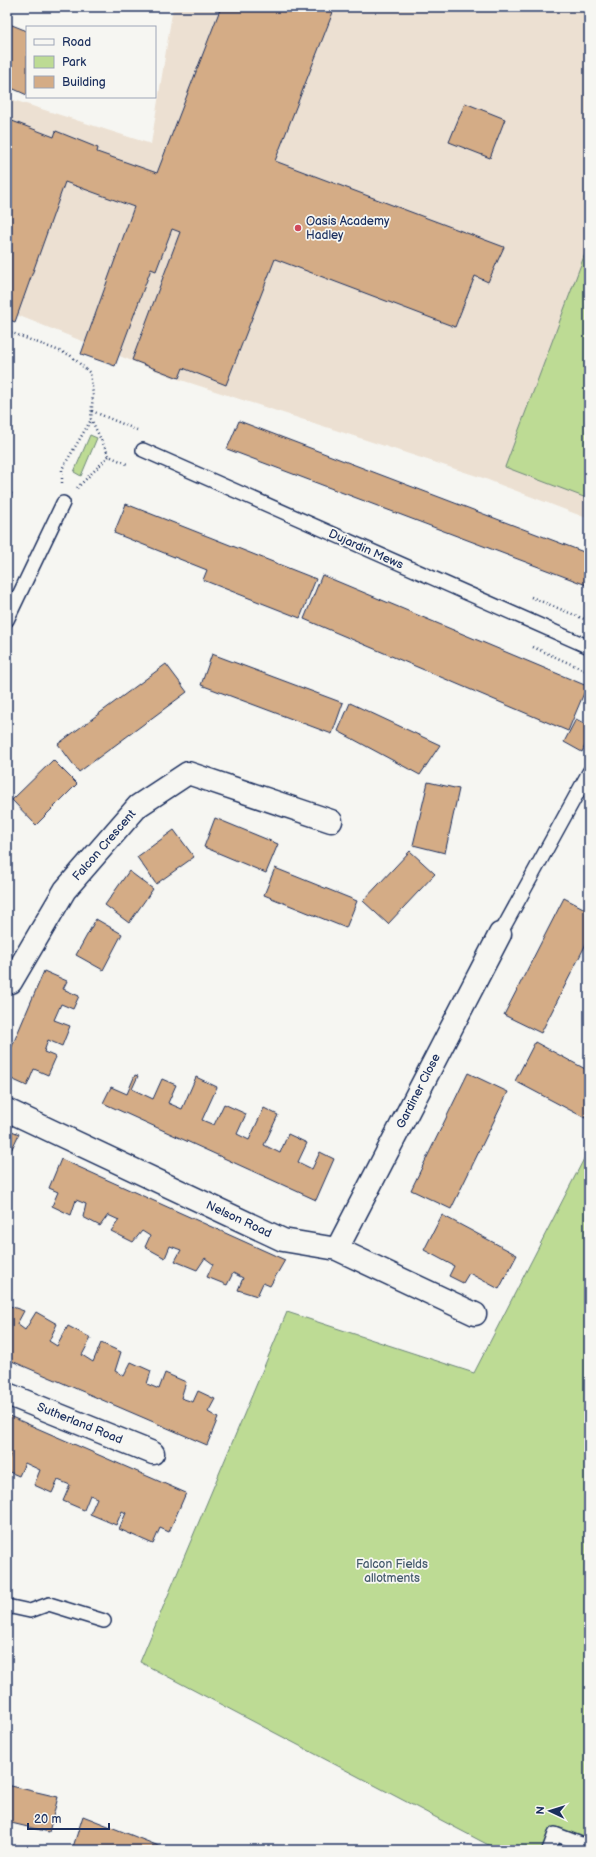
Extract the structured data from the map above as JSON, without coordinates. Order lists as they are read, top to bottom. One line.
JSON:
{"streets":{"street":["Falcon Crescent","Gardiner Close","Nelson Road","Sutherland Road"],"lane":["Dujardin Mews"]},"crossings":[["Gardiner Close","Nelson Road"]],"parks":["Falcon Fields allotments"],"places":["Oasis Academy Hadley"],"legend":["Road","Park","Building"],"scale_bar":"20 m","north":"left"}
